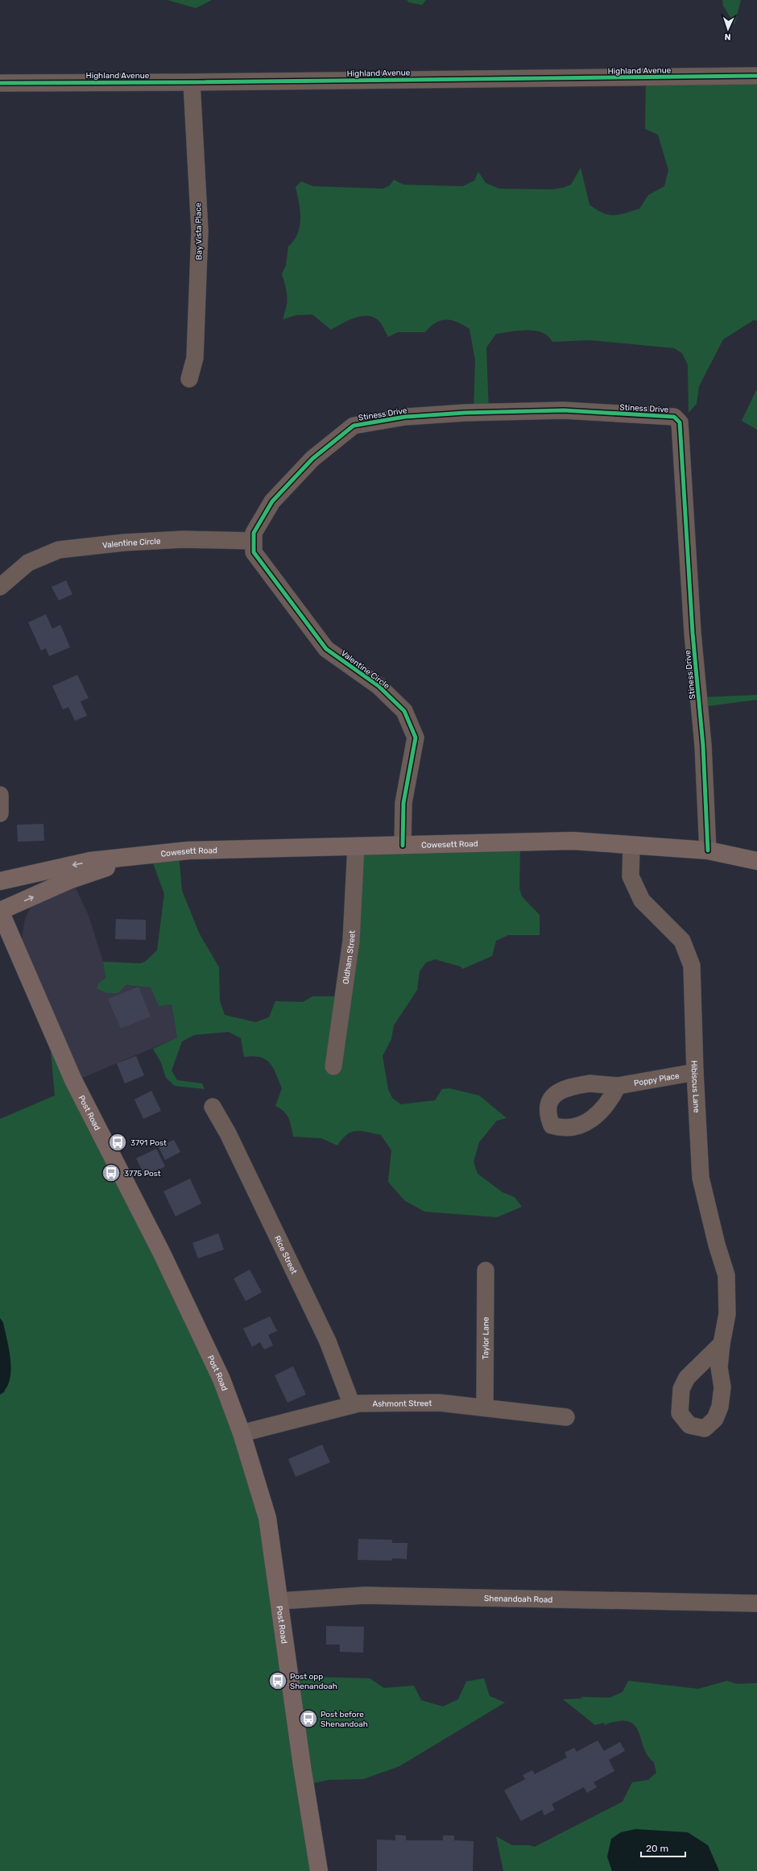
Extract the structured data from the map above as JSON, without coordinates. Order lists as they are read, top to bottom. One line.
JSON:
{"streets":{"main road":["Cowesett Road","Post Road"],"street":["Highland Avenue","Bay Vista Place","Stiness Drive","Valentine Circle","Oldham Street","Poppy Place","Hibiscus Lane","Rice Street","Taylor Lane","Ashmont Street","Shenandoah Road"]},"crossings":[["Highland Avenue","Bay Vista Place"],["Stiness Drive","Valentine Circle"],["Stiness Drive","Cowesett Road"],["Valentine Circle","Cowesett Road"],["Cowesett Road","Oldham Street"],["Cowesett Road","Hibiscus Lane"],["Cowesett Road","Post Road"],["Poppy Place","Hibiscus Lane"],["Post Road","Ashmont Street"],["Post Road","Shenandoah Road"],["Rice Street","Ashmont Street"],["Taylor Lane","Ashmont Street"]],"places":{"bus stop":["3791 Post","3775 Post","Post opp Shenandoah","Post before Shenandoah"]},"scale_bar":"20 m","north":"bottom"}
